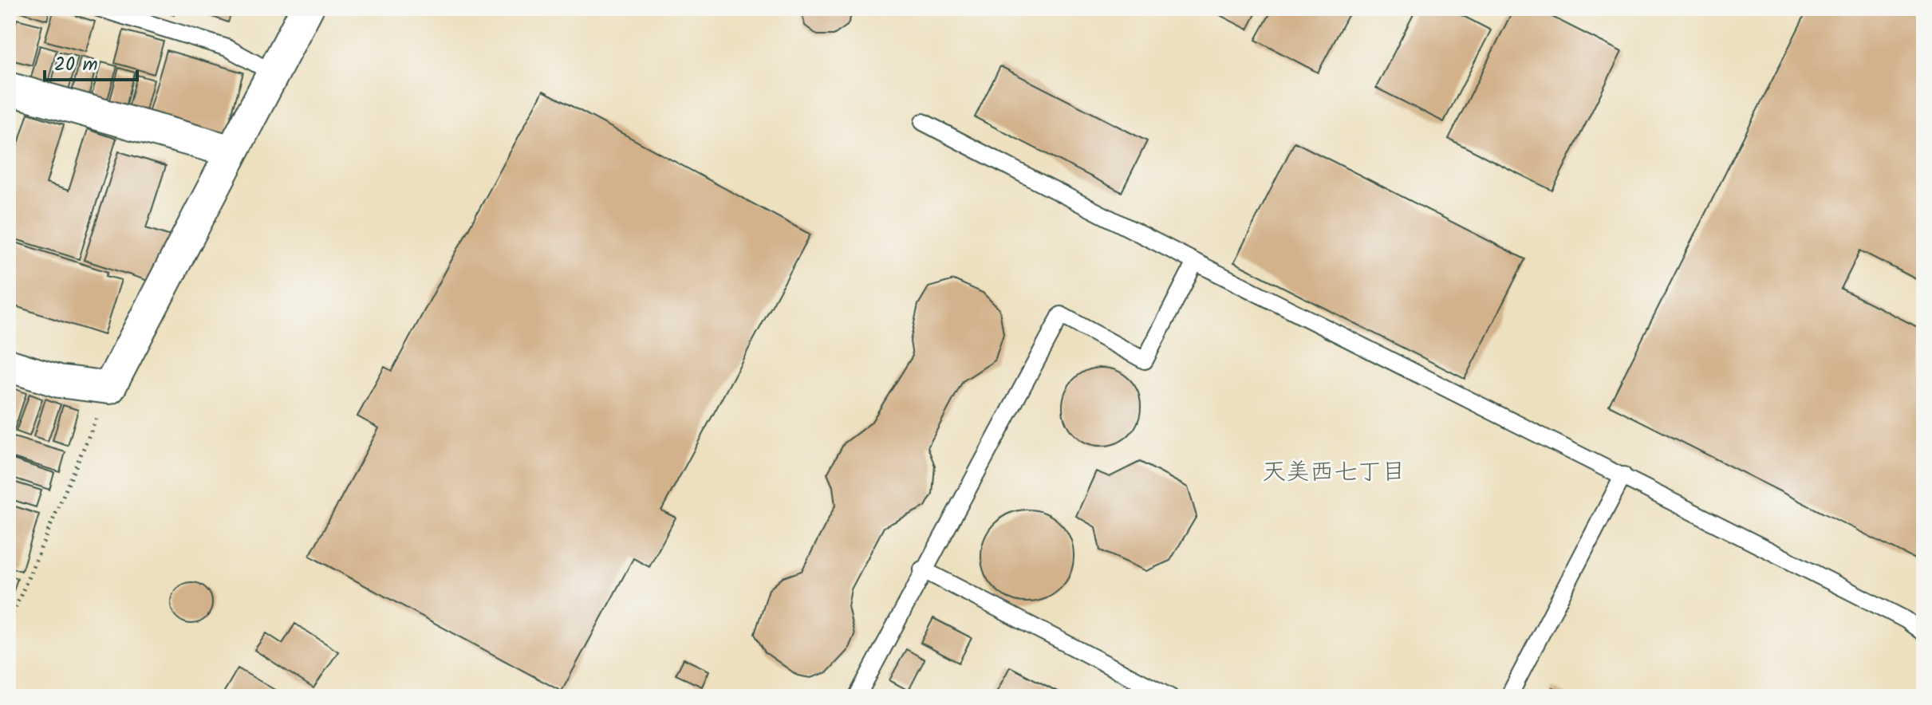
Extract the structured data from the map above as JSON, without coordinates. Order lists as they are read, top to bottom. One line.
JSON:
{"districts":["天美西七丁目"],"scale_bar":"20 m"}
